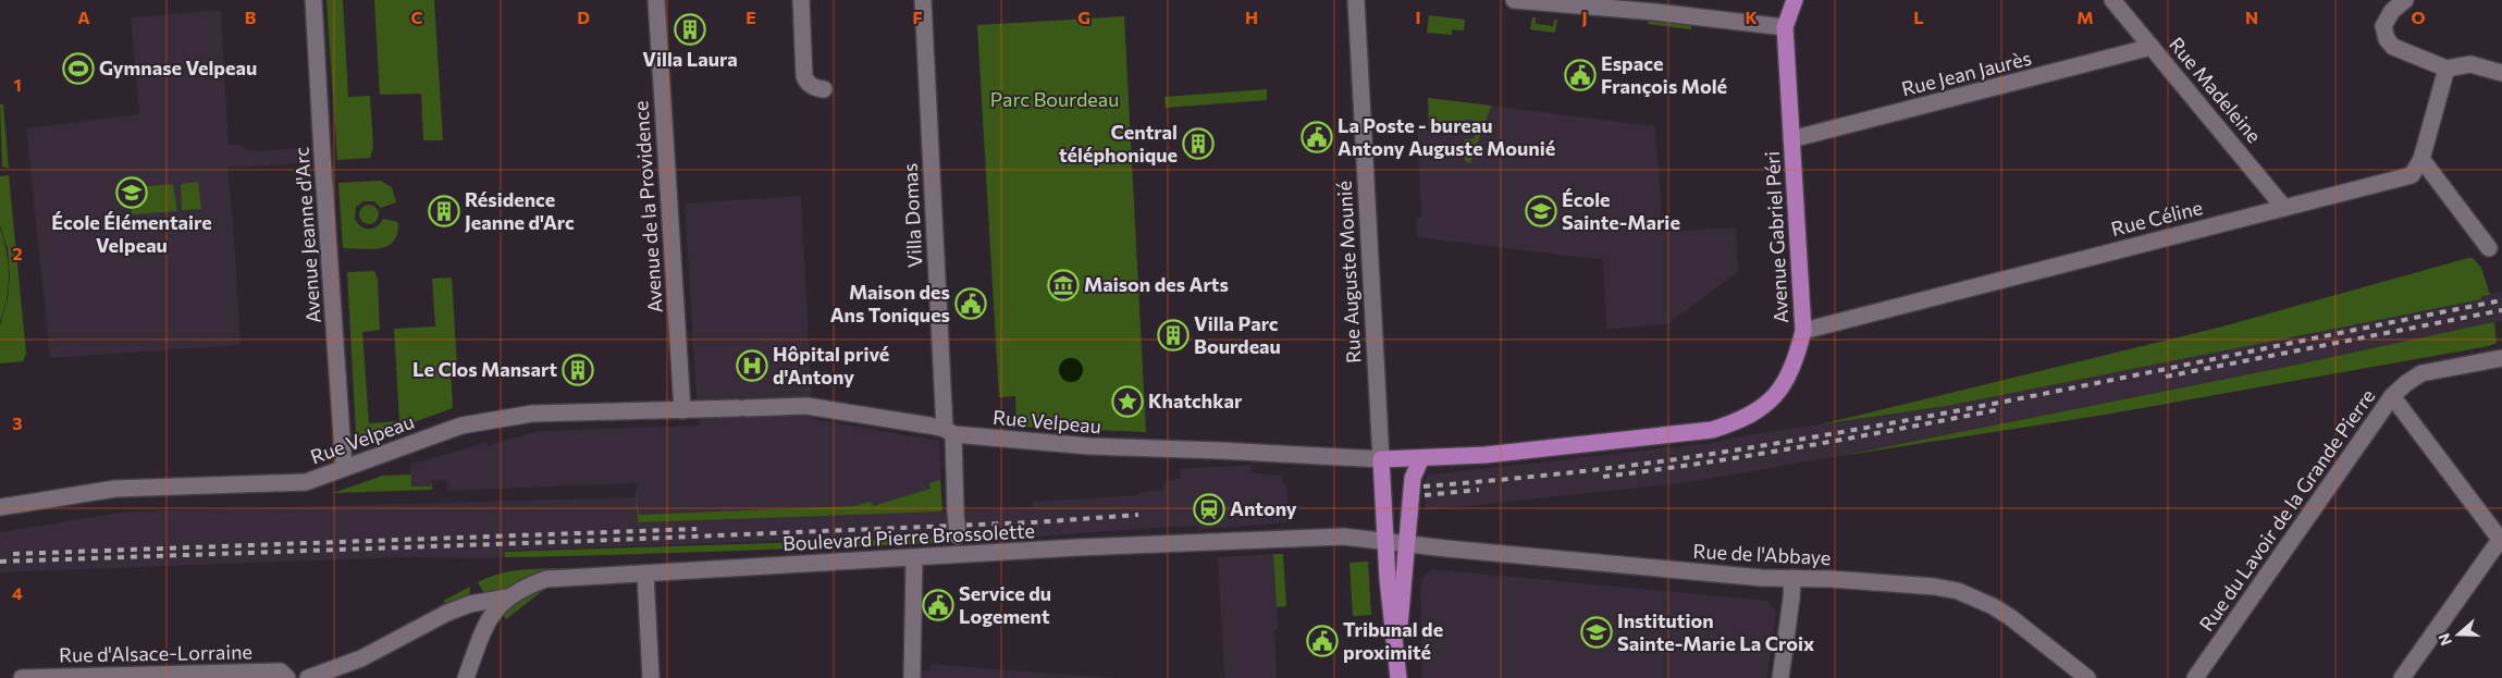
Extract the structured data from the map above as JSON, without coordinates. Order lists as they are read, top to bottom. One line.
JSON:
{"streets":{"main road":["Avenue Gabriel Péri","Rue Auguste Mounié"],"street":["Rue Jean Jaurès","Rue Madeleine","Avenue de la Providence","Villa Domas","Rue Céline","Avenue Jeanne d'Arc","Rue Velpeau","Rue du Lavoir de la Grande Pierre","Boulevard Pierre Brossolette","Rue de l'Abbaye","Rue d'Alsace-Lorraine"]},"crossings":[["Rue Jean Jaurès","Rue Madeleine"],["Rue Jean Jaurès","Avenue Gabriel Péri"],["Rue Madeleine","Rue Céline"],["Avenue de la Providence","Rue Velpeau"],["Villa Domas","Rue Velpeau"],["Villa Domas","Boulevard Pierre Brossolette"],["Rue Céline","Avenue Gabriel Péri"],["Avenue Jeanne d'Arc","Rue Velpeau"],["Avenue Gabriel Péri","Rue Auguste Mounié"],["Avenue Gabriel Péri","Rue Velpeau"],["Rue Auguste Mounié","Rue Velpeau"],["Rue Auguste Mounié","Boulevard Pierre Brossolette"],["Boulevard Pierre Brossolette","Rue de l'Abbaye"]],"parks":["Parc Bourdeau"],"places":{"building":["Villa Laura","Central téléphonique","Résidence Jeanne d'Arc","Villa Parc Bourdeau","Le Clos Mansart"],"sports":["Gymnase Velpeau"],"public building":["Espace François Molé","La Poste - bureau Antony Auguste Mounié","Maison des Ans Toniques","Service du Logement","Tribunal de proximité"],"school or university":["École Élémentaire Velpeau","École Sainte-Marie","Institution Sainte-Marie La Croix"],"museum":["Maison des Arts"],"hospital":["Hôpital privé d'Antony"],"place":["Khatchkar"],"station":["Antony"]},"north":"left","grid":{"columns":["A","B","C","D","E","F","G","H","I","J","K","L","M","N","O"],"rows":["1","2","3","4"]}}
